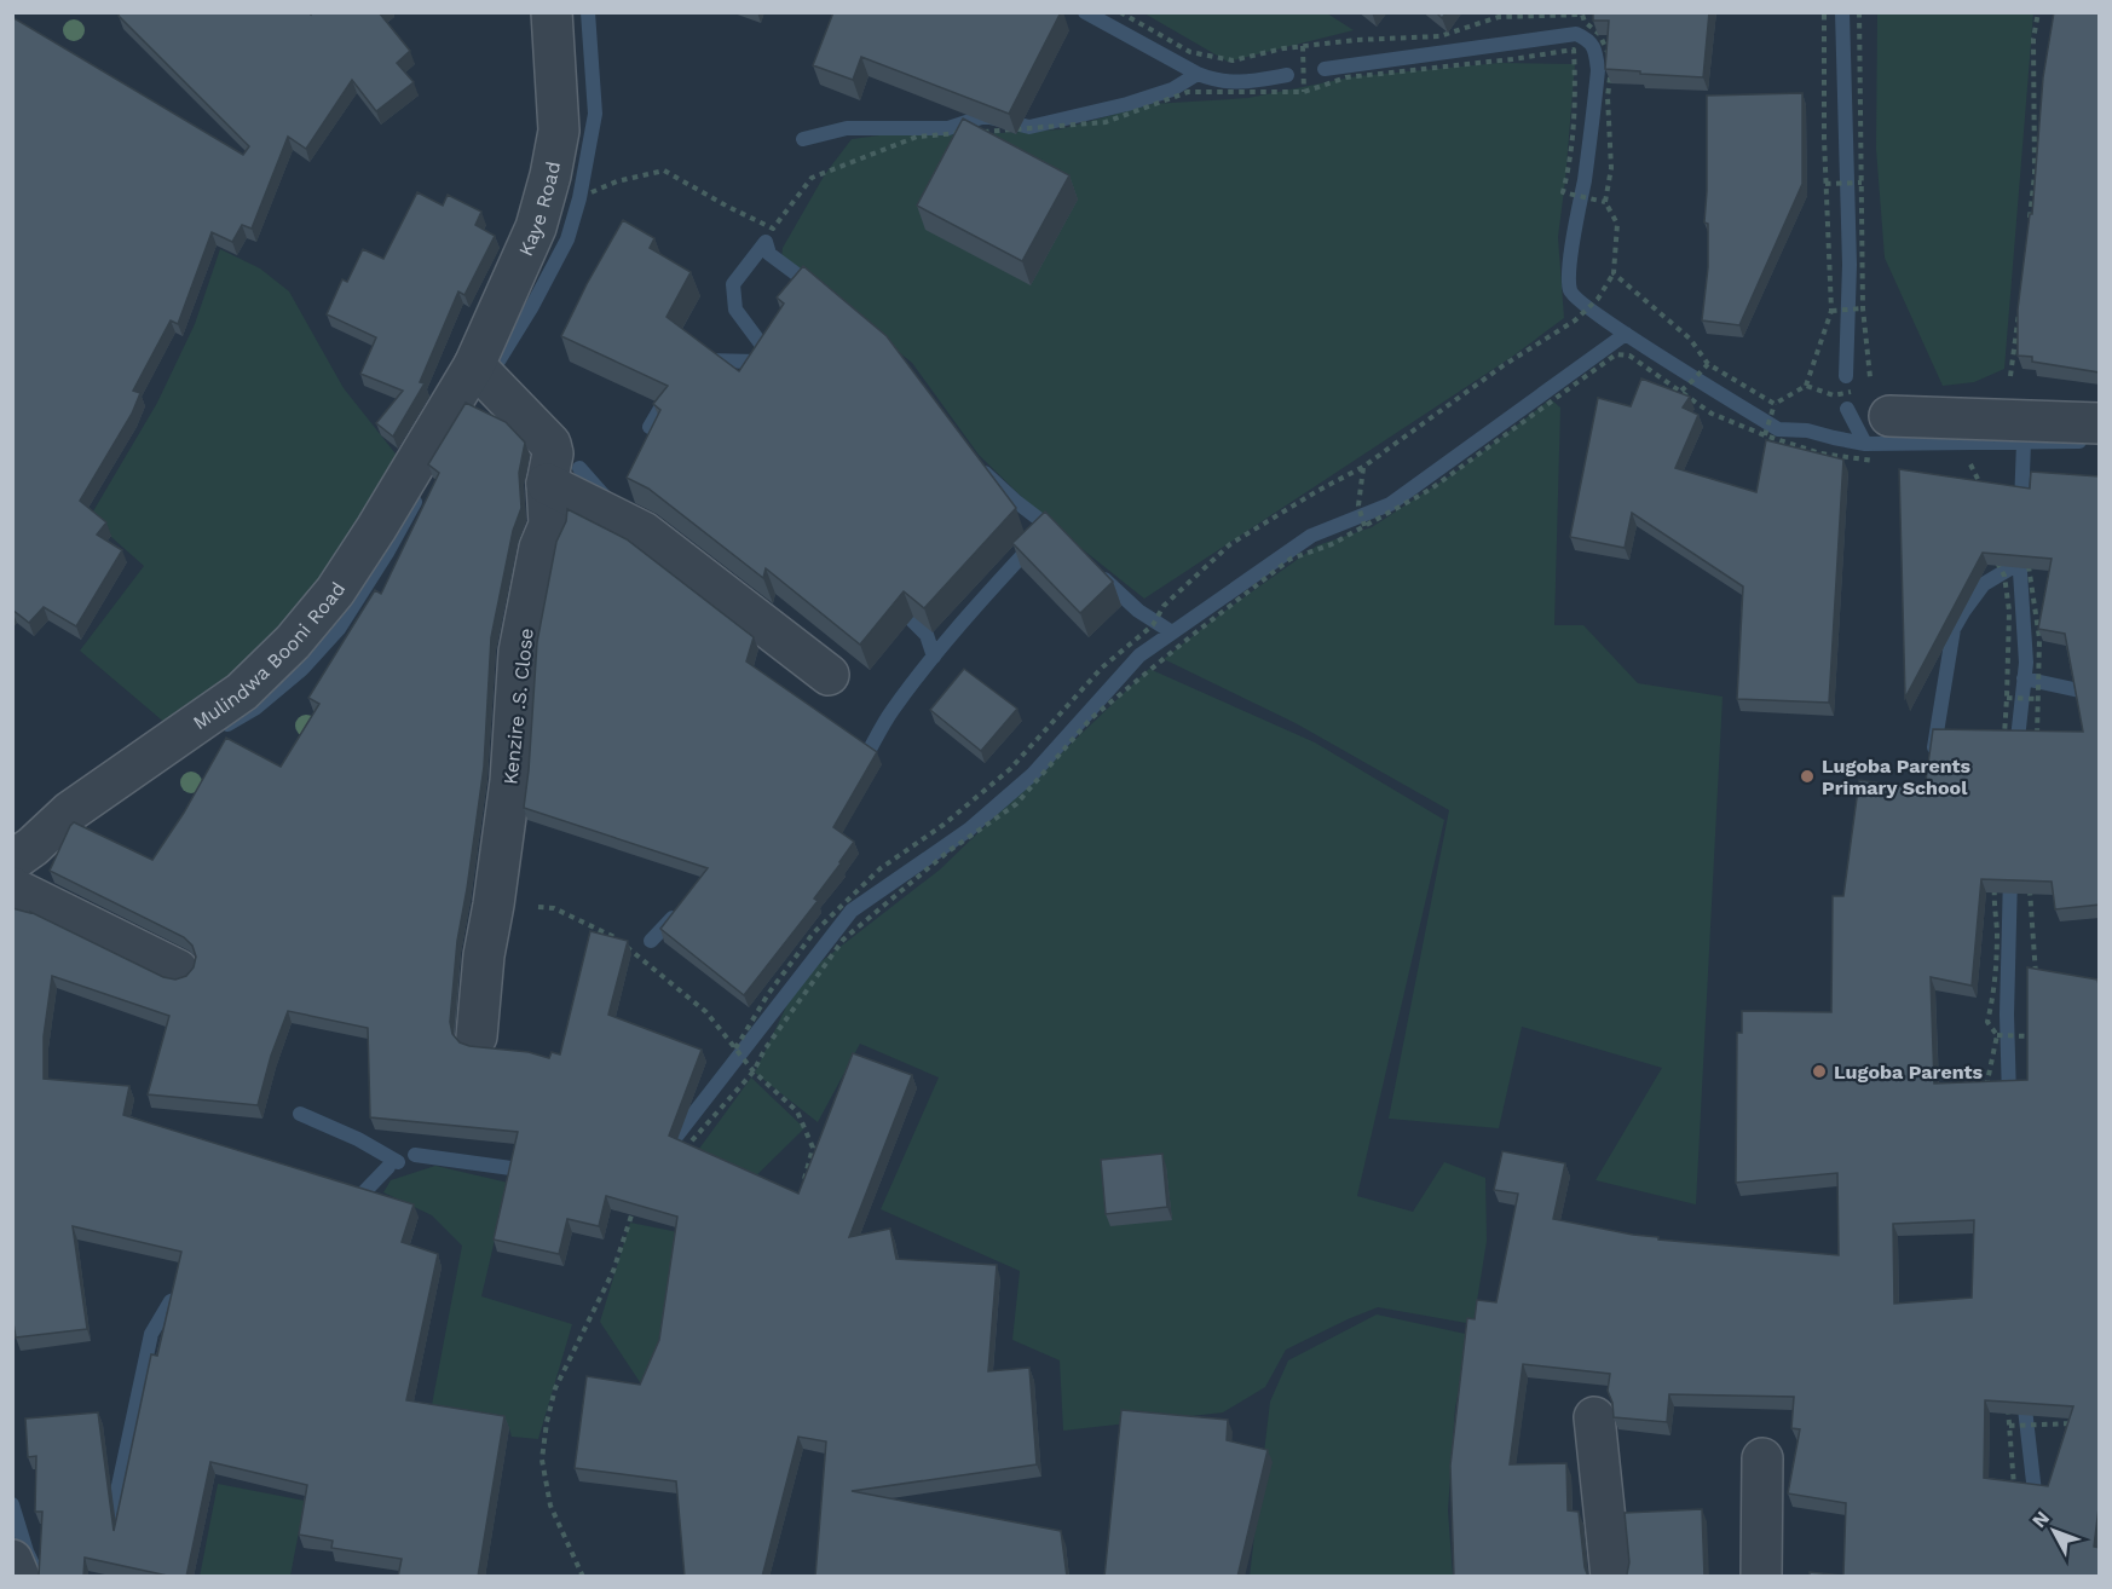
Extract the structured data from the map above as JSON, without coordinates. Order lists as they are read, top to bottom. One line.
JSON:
{"streets":{"street":["Kaye Road","Mulindwa Booni Road","Kenzire .S. Close"]},"crossings":[["Kaye Road","Mulindwa Booni Road"],["Kaye Road","Kenzire .S. Close"],["Mulindwa Booni Road","Kenzire .S. Close"]],"places":["Lugoba Parents Primary School","Lugoba Parents"],"north":"top left"}
